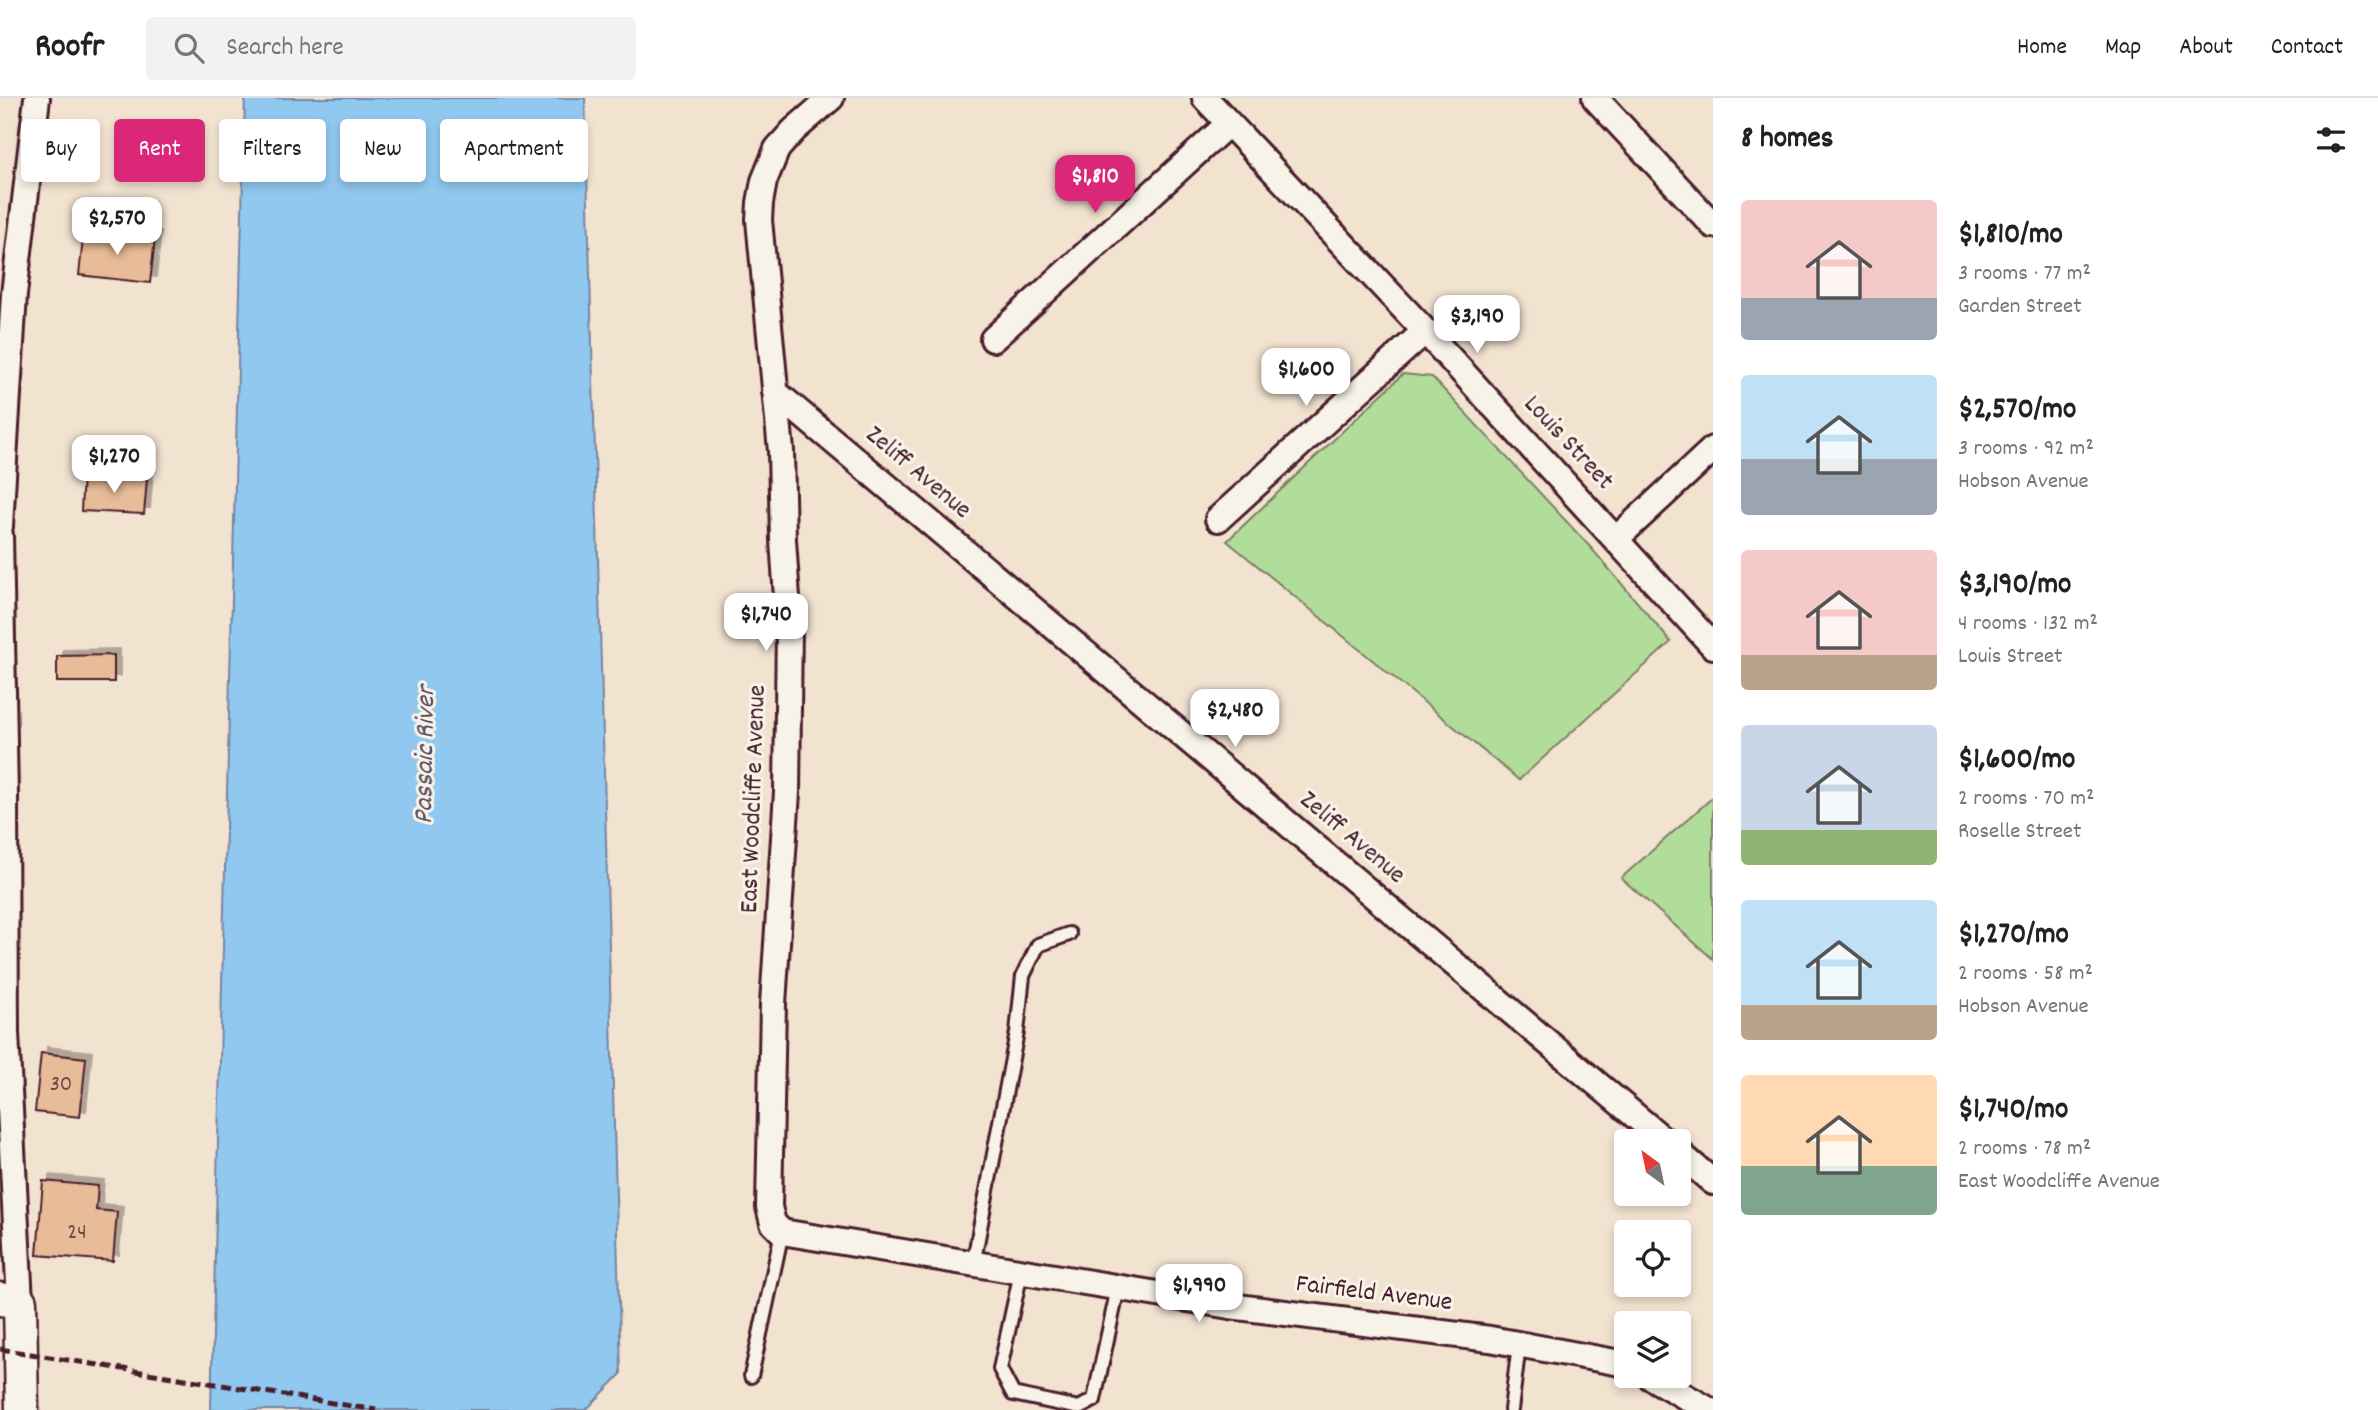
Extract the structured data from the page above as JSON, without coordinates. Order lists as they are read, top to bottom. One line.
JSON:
{"streets":{"street":["Louis Street","Zeliff Avenue","East Woodcliffe Avenue","Fairfield Avenue"]},"crossings":[["Zeliff Avenue","East Woodcliffe Avenue"],["East Woodcliffe Avenue","Fairfield Avenue"]],"water":["Passaic River"],"house_numbers":["30","24"],"north":"top left","page":{"header":"Roofr","search":"Search here","nav":["Home","Map","About","Contact"],"heading":"8 homes","chip":["Buy","Rent","Filters","New","Apartment"],"price":["$1,810","$2,570","$3,190","$1,600","$1,270","$1,740","$2,480","$1,990"],"list":[{"name":"$1,810/mo","note":"3 rooms · 77 m² · Garden Street"},{"name":"$2,570/mo","note":"3 rooms · 92 m² · Hobson Avenue"},{"name":"$3,190/mo","note":"4 rooms · 132 m² · Louis Street"},{"name":"$1,600/mo","note":"2 rooms · 70 m² · Roselle Street"},{"name":"$1,270/mo","note":"2 rooms · 58 m² · Hobson Avenue"},{"name":"$1,740/mo","note":"2 rooms · 78 m² · East Woodcliffe Avenue"}]}}
